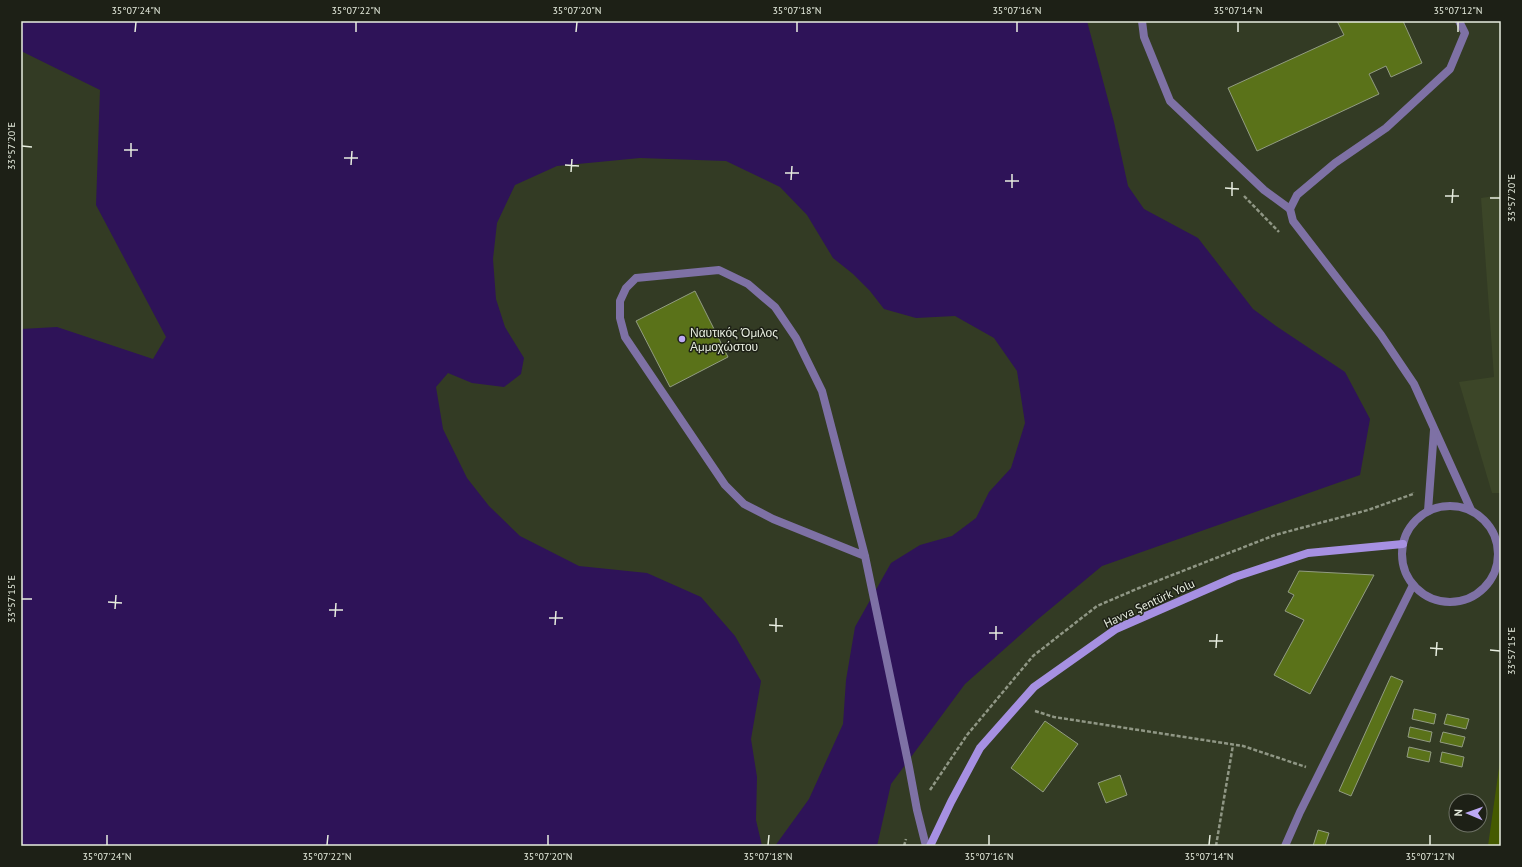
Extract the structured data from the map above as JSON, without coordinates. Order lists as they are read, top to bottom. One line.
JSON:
{"streets":{"street":["Havva Şentürk Yolu"]},"places":["Ναυτικός Όμιλος Αμμοχώστου"],"north":"left","coordinates":["35°07'24\"N","35°07'22\"N","35°07'20\"N","35°07'18\"N","35°07'16\"N","35°07'14\"N","35°07'12\"N","33°57'20\"E","33°57'15\"E"]}
